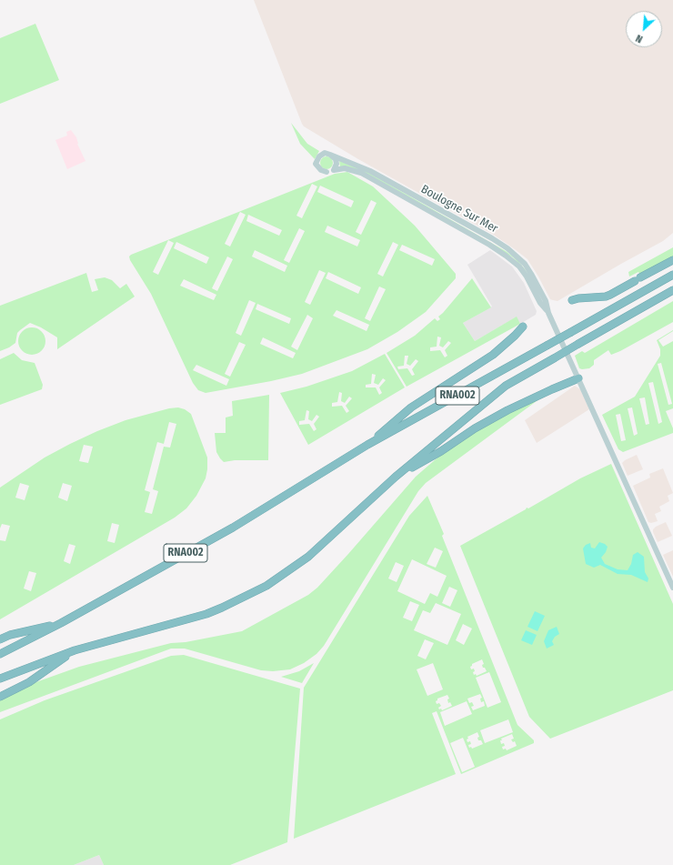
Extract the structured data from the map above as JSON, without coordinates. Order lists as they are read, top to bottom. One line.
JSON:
{"streets":{"highway":["RNA002"],"main road":["Boulogne Sur Mer"]},"north":"bottom left"}
